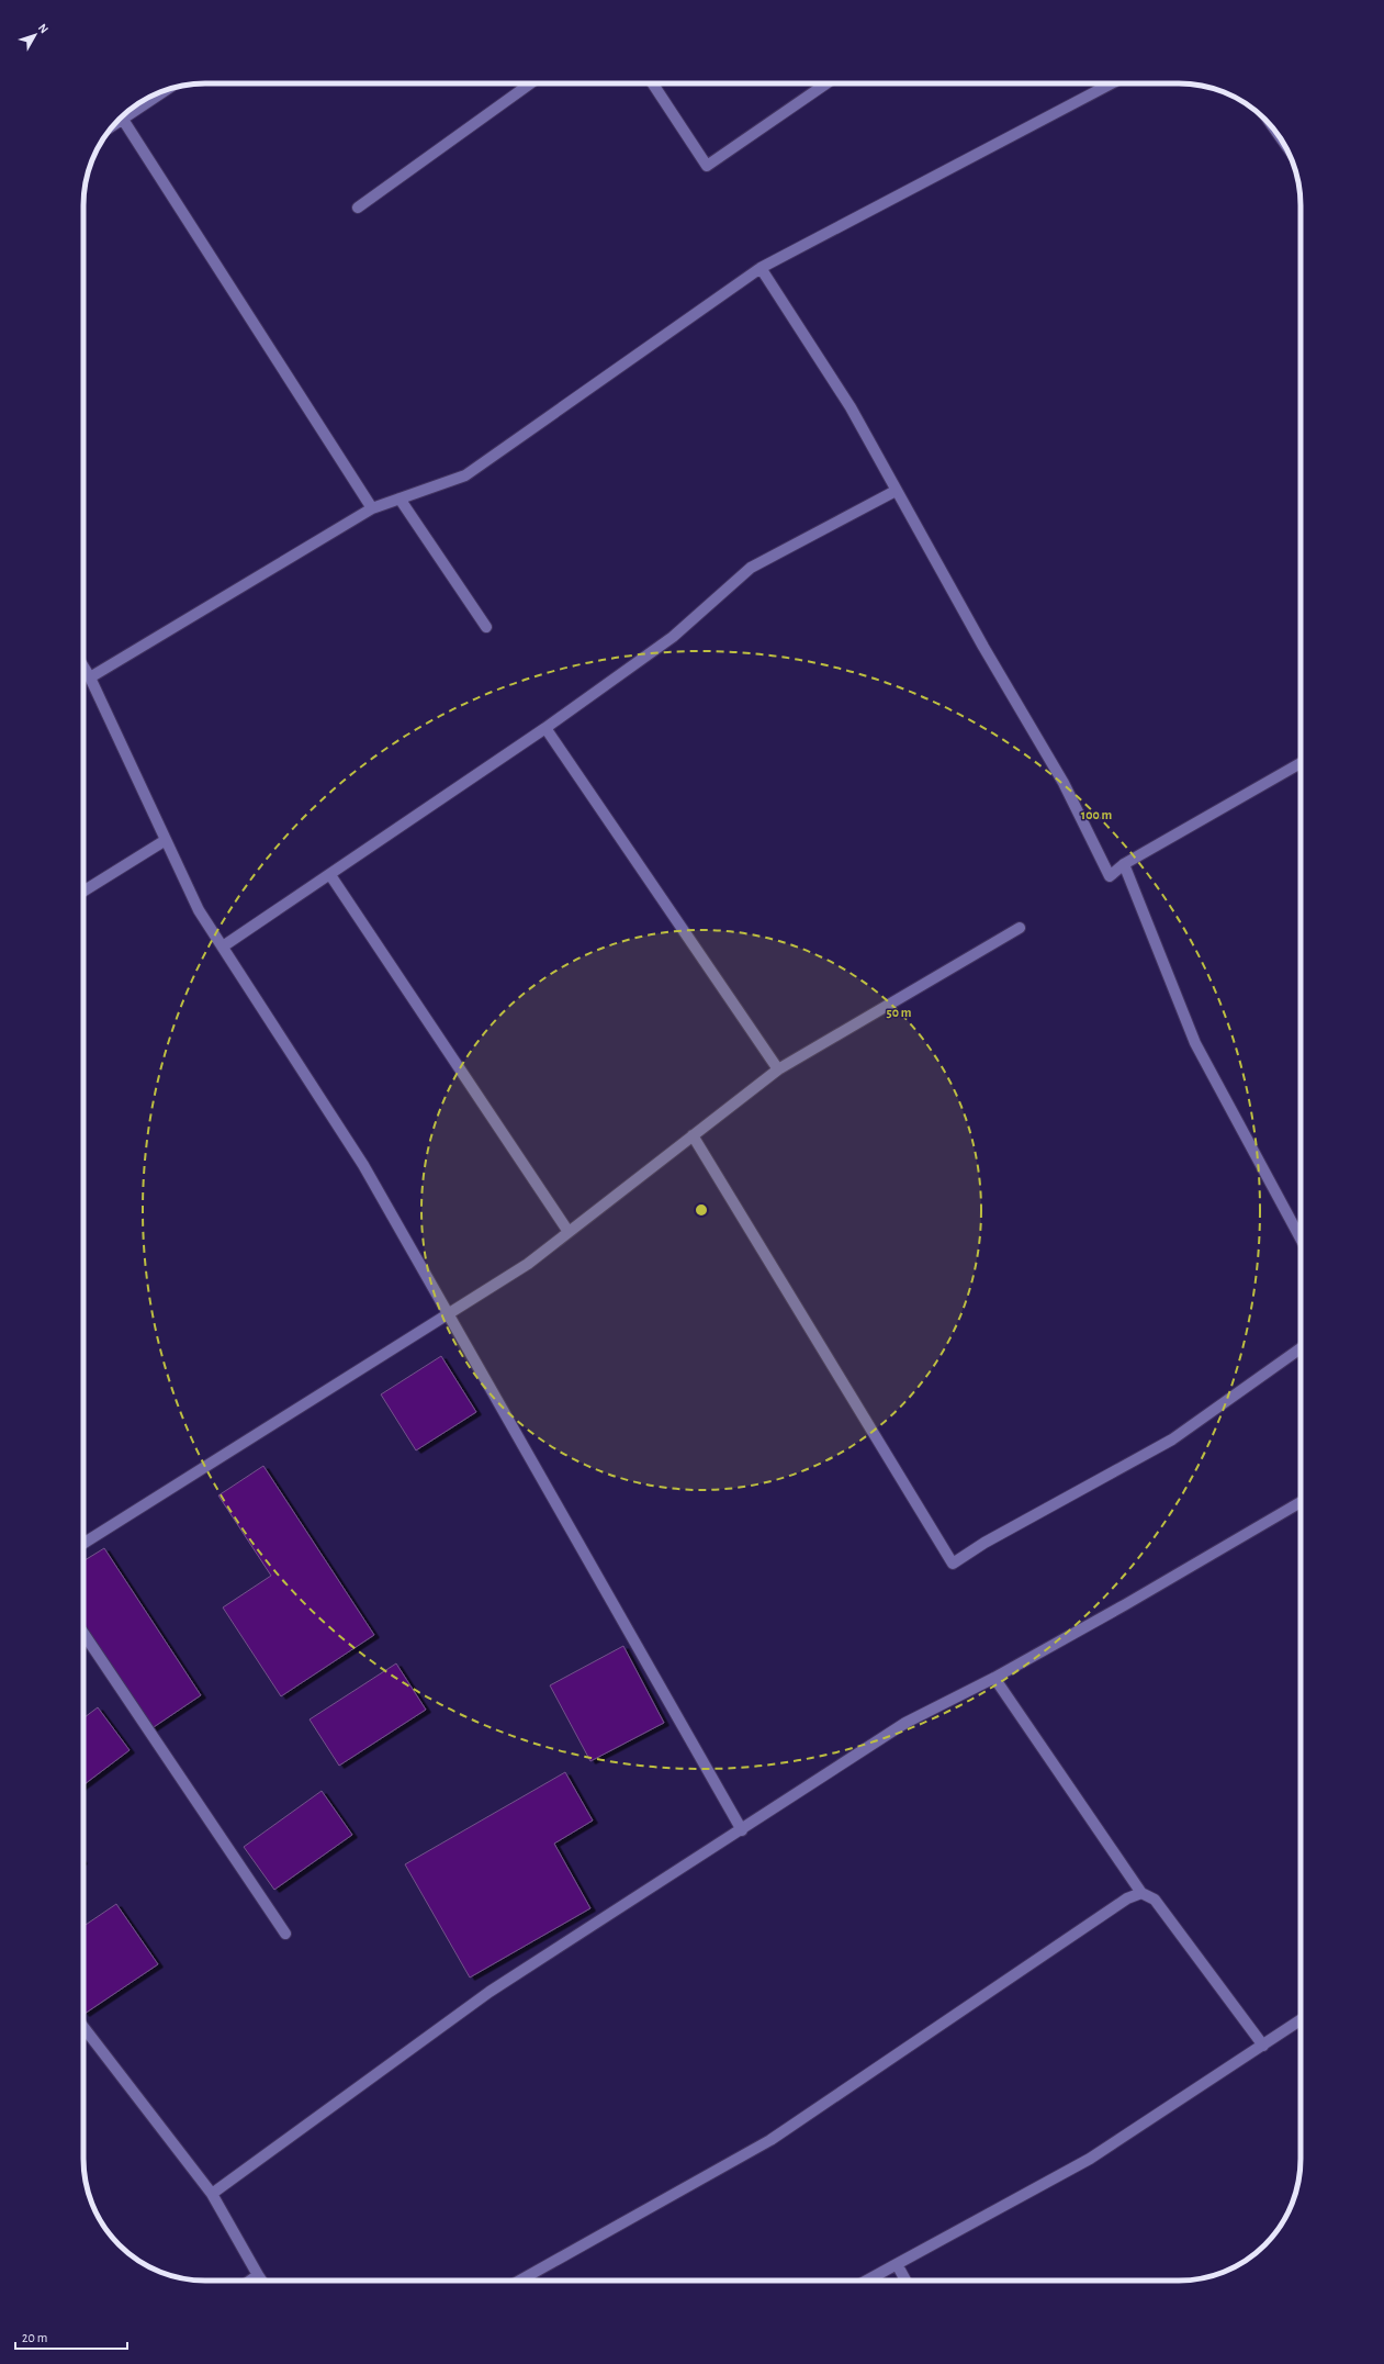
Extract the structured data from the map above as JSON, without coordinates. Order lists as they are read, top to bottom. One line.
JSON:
{"scale_bar":"20 m","north":"top right","rings":["100 m","50 m"]}
